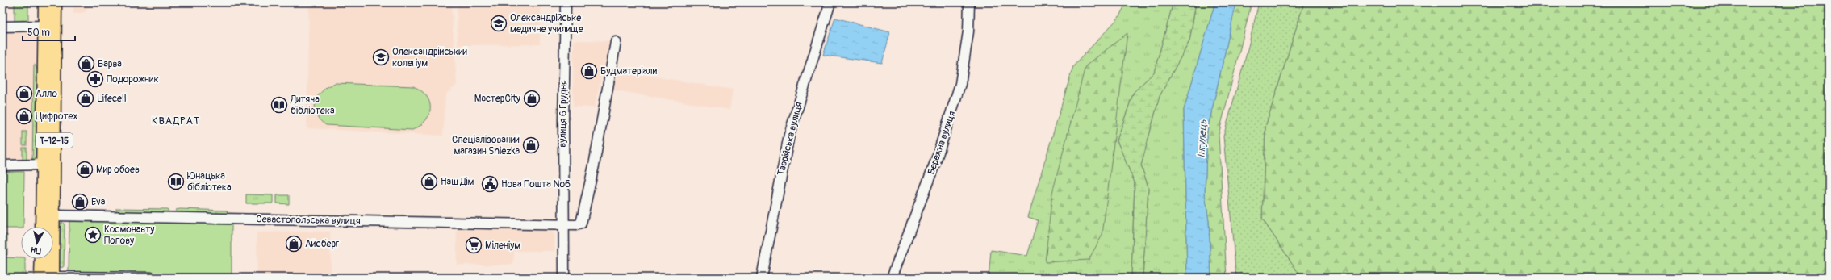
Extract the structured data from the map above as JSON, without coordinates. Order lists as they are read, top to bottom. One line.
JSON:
{"streets":{"main road":["Т-12-15"],"street":["вулиця 6 Грудня","Таврійська вулиця","Бережна вулиця","Севастопольська вулиця"]},"crossings":[["вулиця 6 Грудня","Севастопольська вулиця"],["Т-12-15","Севастопольська вулиця"]],"districts":["КВАДРАТ"],"water":["Інгулець"],"places":{"school or university":["Олександрійське медичне училище","Олександрійський колегіум"],"shop":["Барва","Будматеріали","Алло","Lifecell","МастерCity","Цифротех","Спеціалізований магазин Sniezka","Мир обоев","Наш Дім","Eva","Айсберг"],"pharmacy":["Подорожник"],"library":["Дитяча бібліотека","Юнацька бібліотека"],"public building":["Нова Пошта №6"],"place":["Космонавту Попову"],"supermarket":["Міленіум"]},"scale_bar":"50 m","north":"bottom"}
